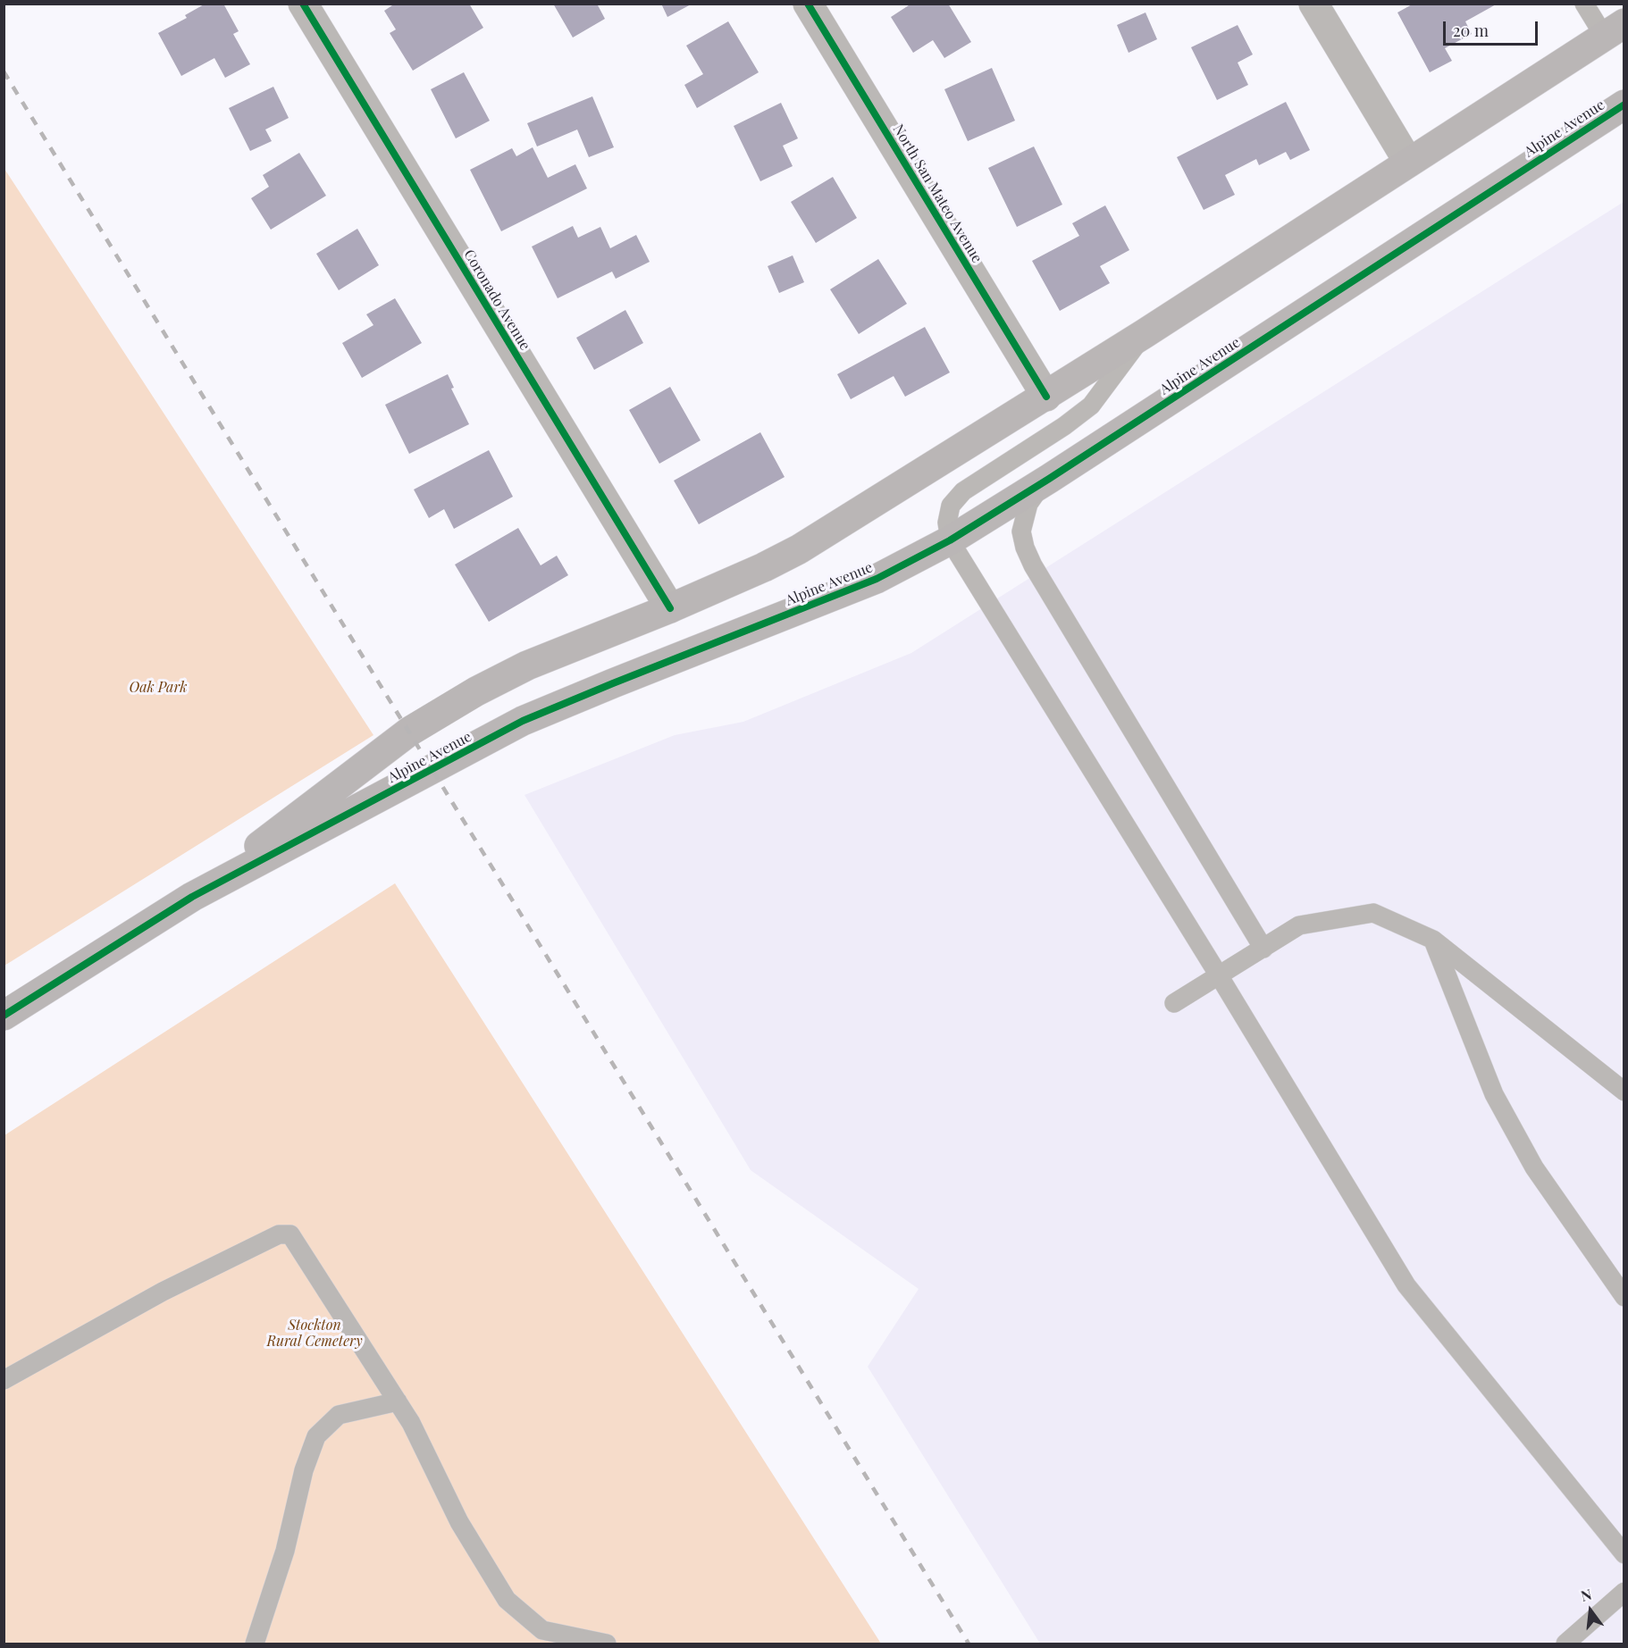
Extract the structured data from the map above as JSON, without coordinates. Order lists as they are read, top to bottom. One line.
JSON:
{"streets":{"street":["Alpine Avenue","North San Mateo Avenue","Coronado Avenue"]},"crossings":[["Alpine Avenue","North San Mateo Avenue"],["Alpine Avenue","Coronado Avenue"]],"parks":["Oak Park","Stockton Rural Cemetery"],"scale_bar":"20 m","north":"top"}
